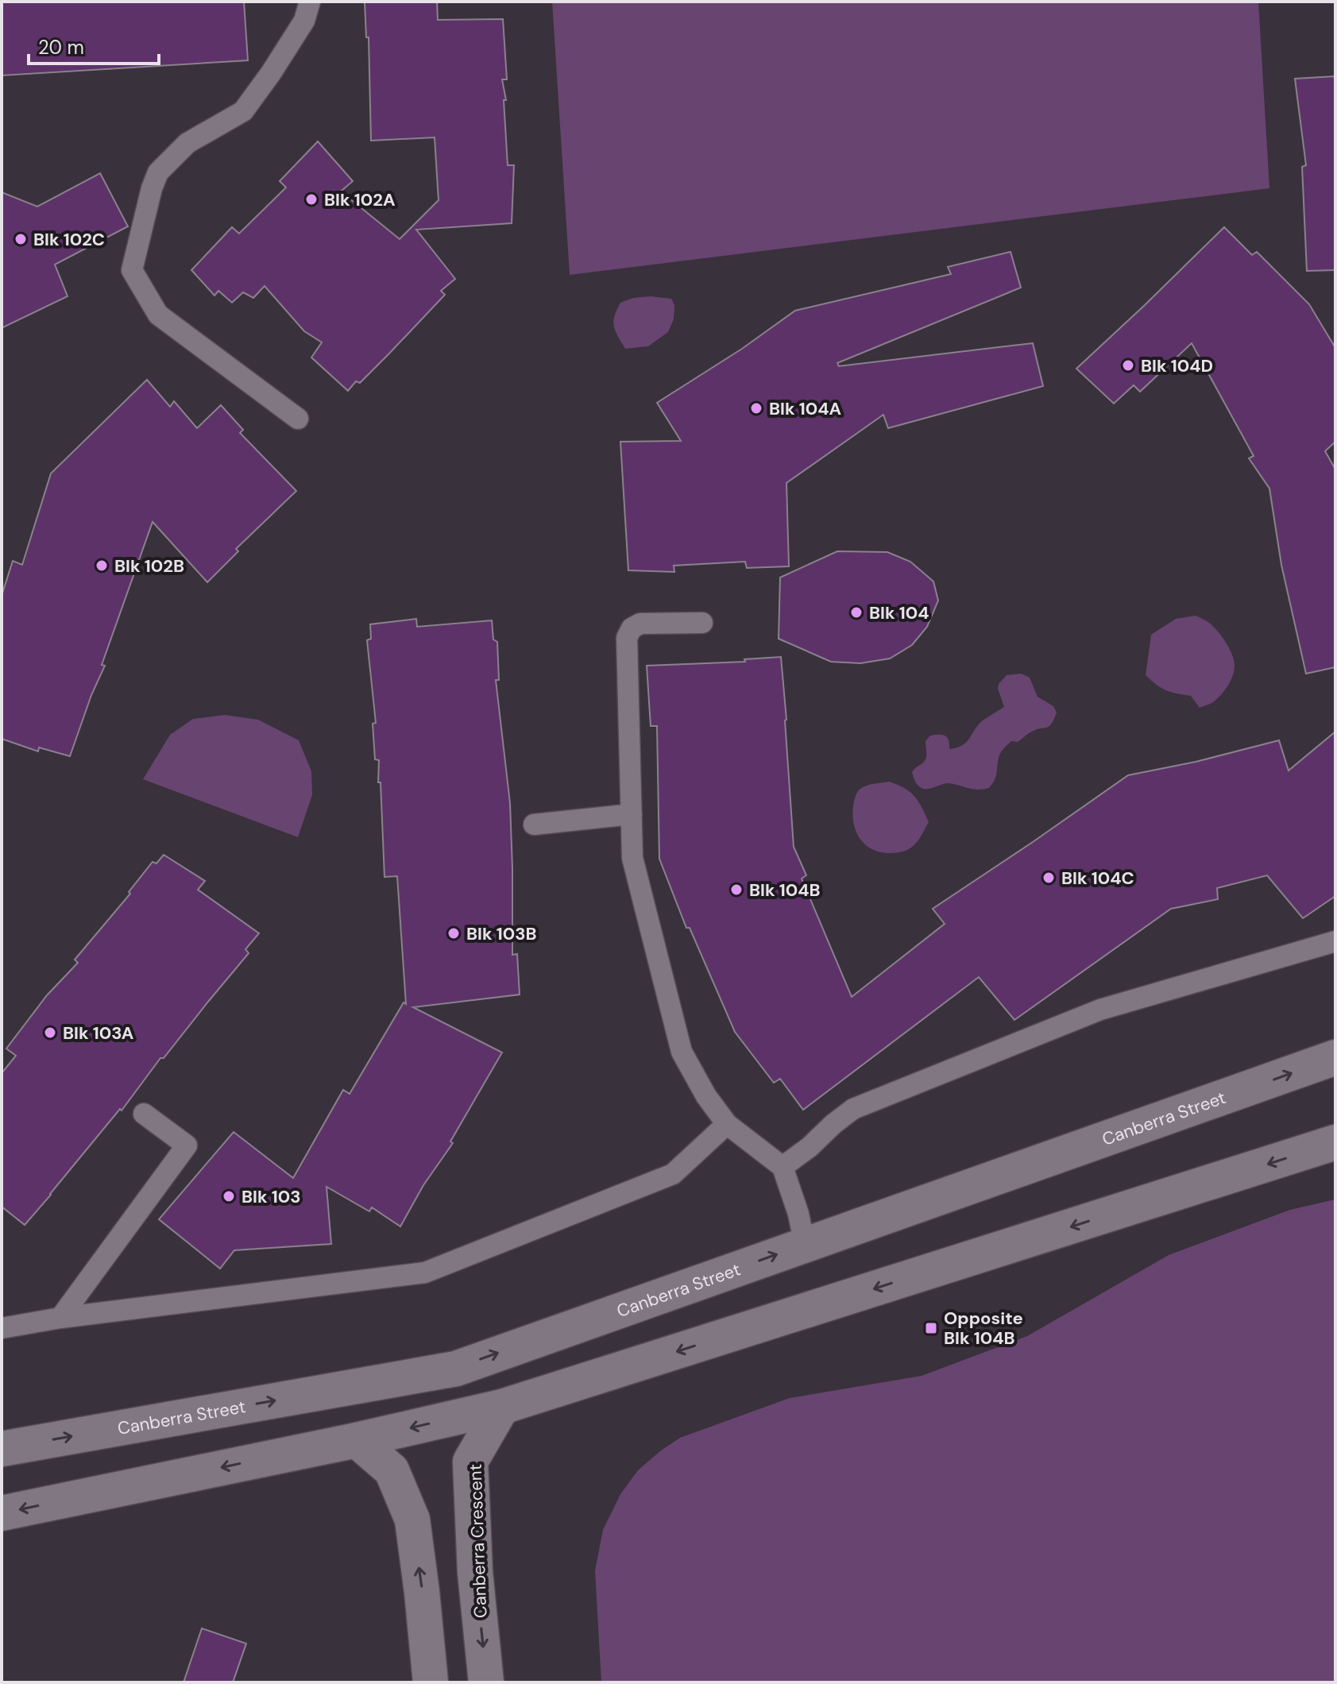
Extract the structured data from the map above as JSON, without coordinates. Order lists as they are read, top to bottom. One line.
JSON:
{"streets":{"street":["Canberra Street","Canberra Crescent"]},"places":{"other":["Blk 102A","Blk 102C","Blk 104D","Blk 104A","Blk 102B","Blk 104","Blk 104C","Blk 104B","Blk 103B","Blk 103A","Blk 103"],"transit":["Opposite Blk 104B"]},"scale_bar":"20 m"}
